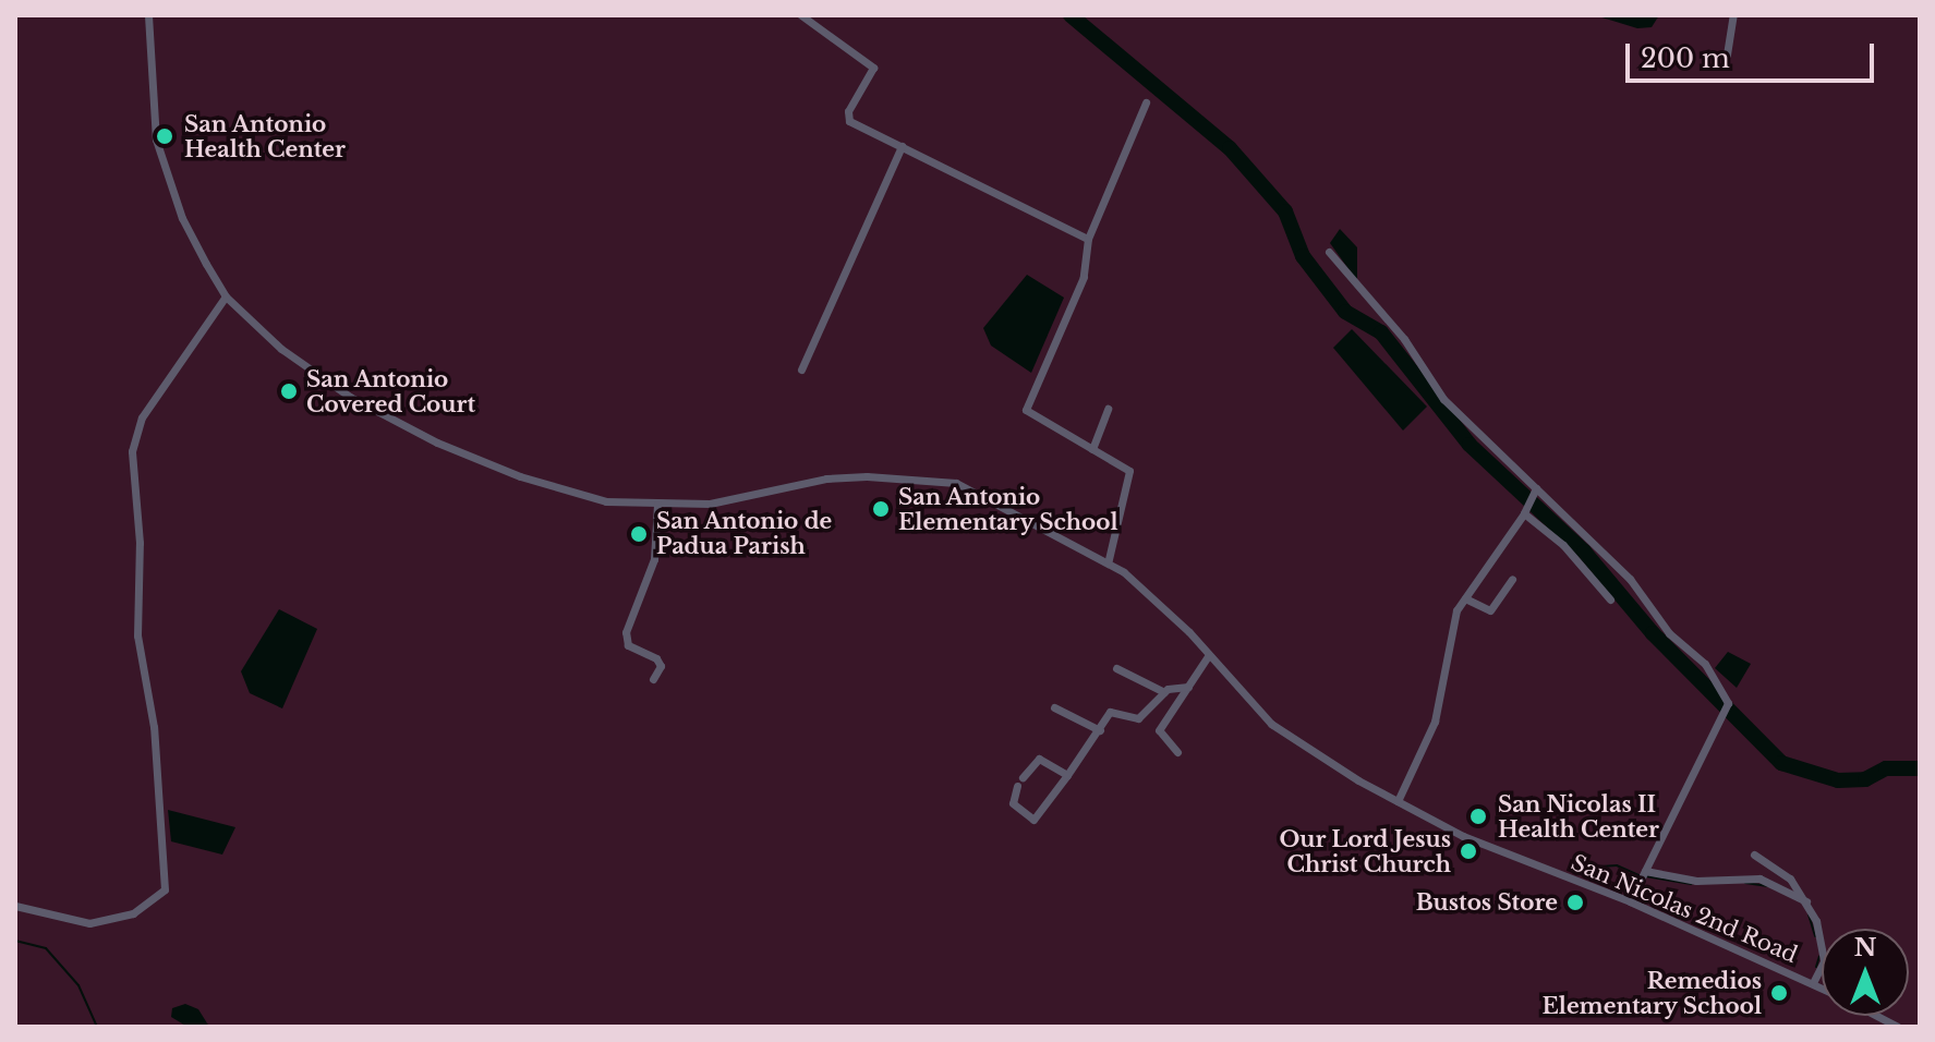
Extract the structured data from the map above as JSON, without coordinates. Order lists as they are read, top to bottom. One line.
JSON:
{"streets":{"street":["San Nicolas 2nd Road"]},"places":["San Antonio Health Center","San Antonio Covered Court","San Antonio Elementary School","San Antonio de Padua Parish","San Nicolas II Health Center","Our Lord Jesus Christ Church","Bustos Store","Remedios Elementary School"],"scale_bar":"200 m","north":"top"}
